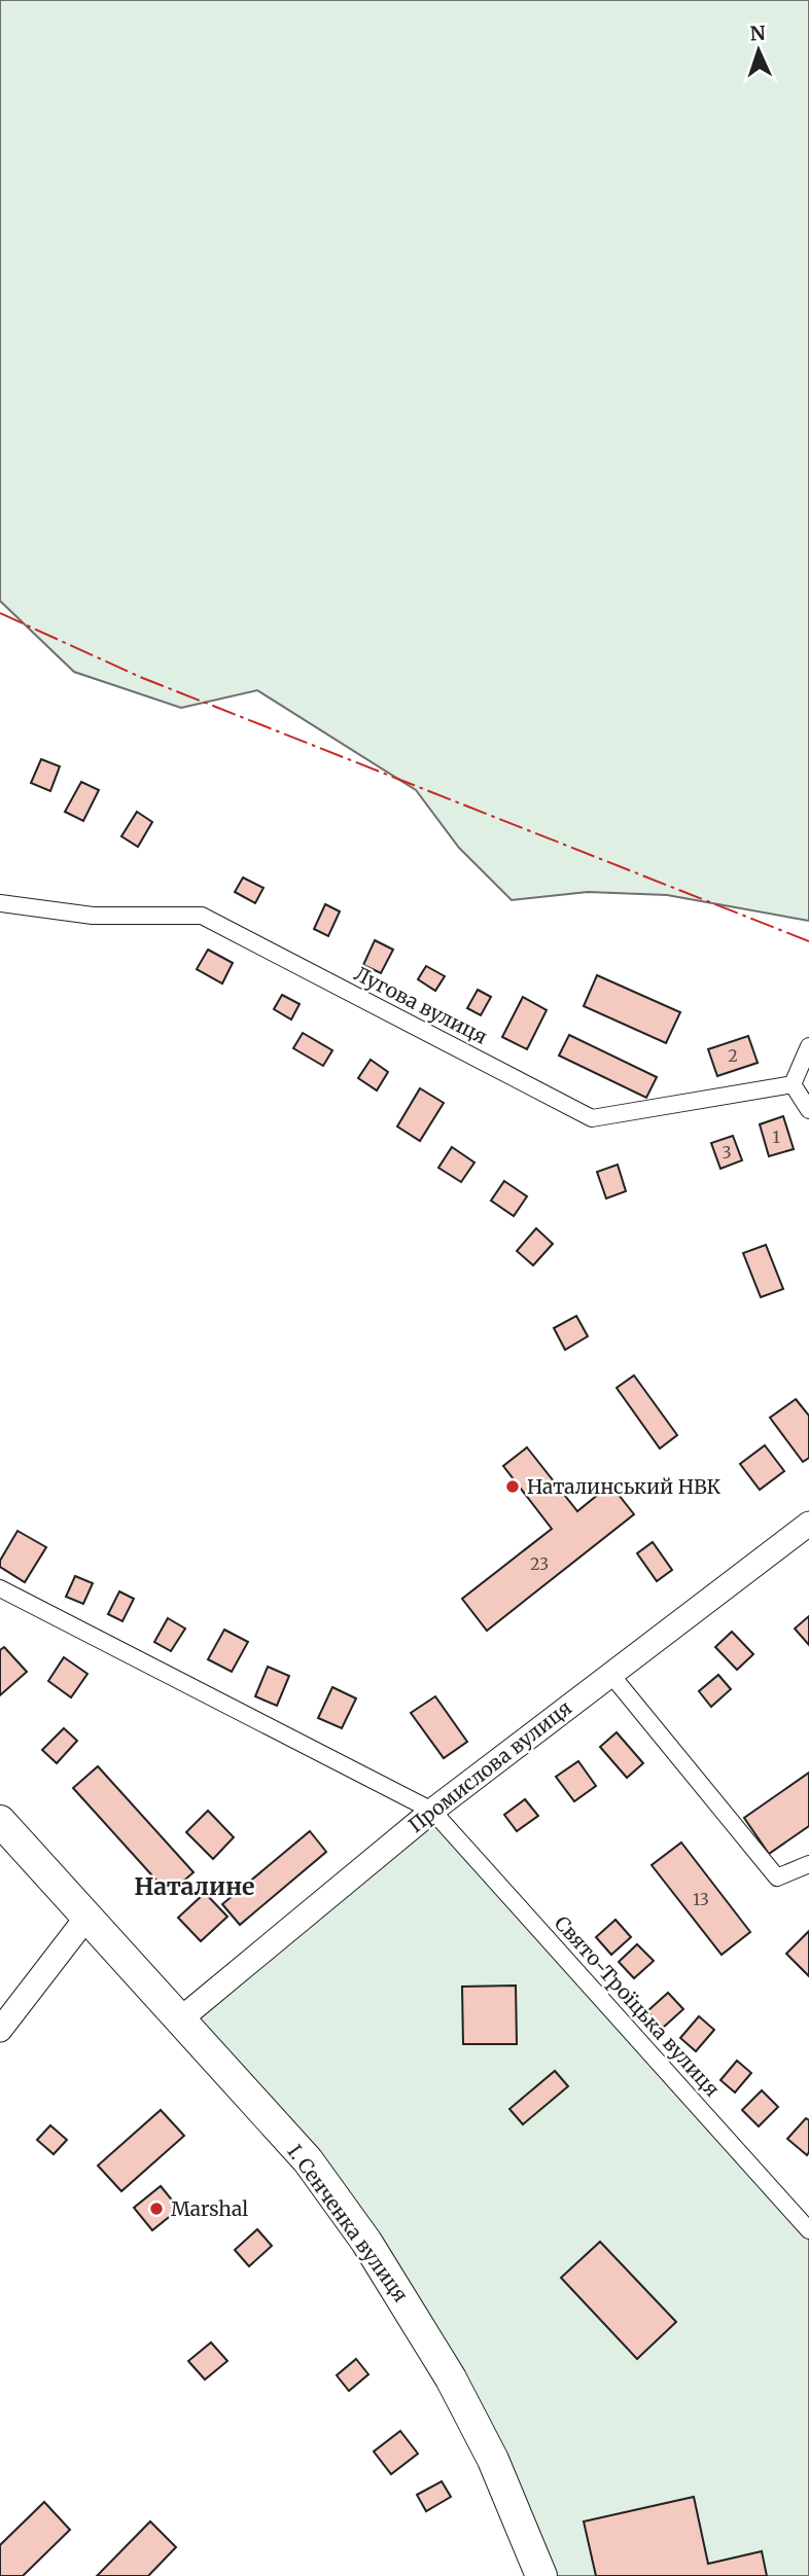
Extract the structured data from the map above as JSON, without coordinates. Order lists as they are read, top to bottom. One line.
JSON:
{"streets":{"highway":["І. Сенченка вулиця"],"street":["Лугова вулиця","Промислова вулиця","Свято-Троїцька вулиця"]},"crossings":[["Промислова вулиця","Свято-Троїцька вулиця"],["Промислова вулиця","І. Сенченка вулиця"]],"districts":["Наталине"],"places":["Наталинський НВК","Marshal"],"house_numbers":["2","1","3","23","13"],"north":"top"}
